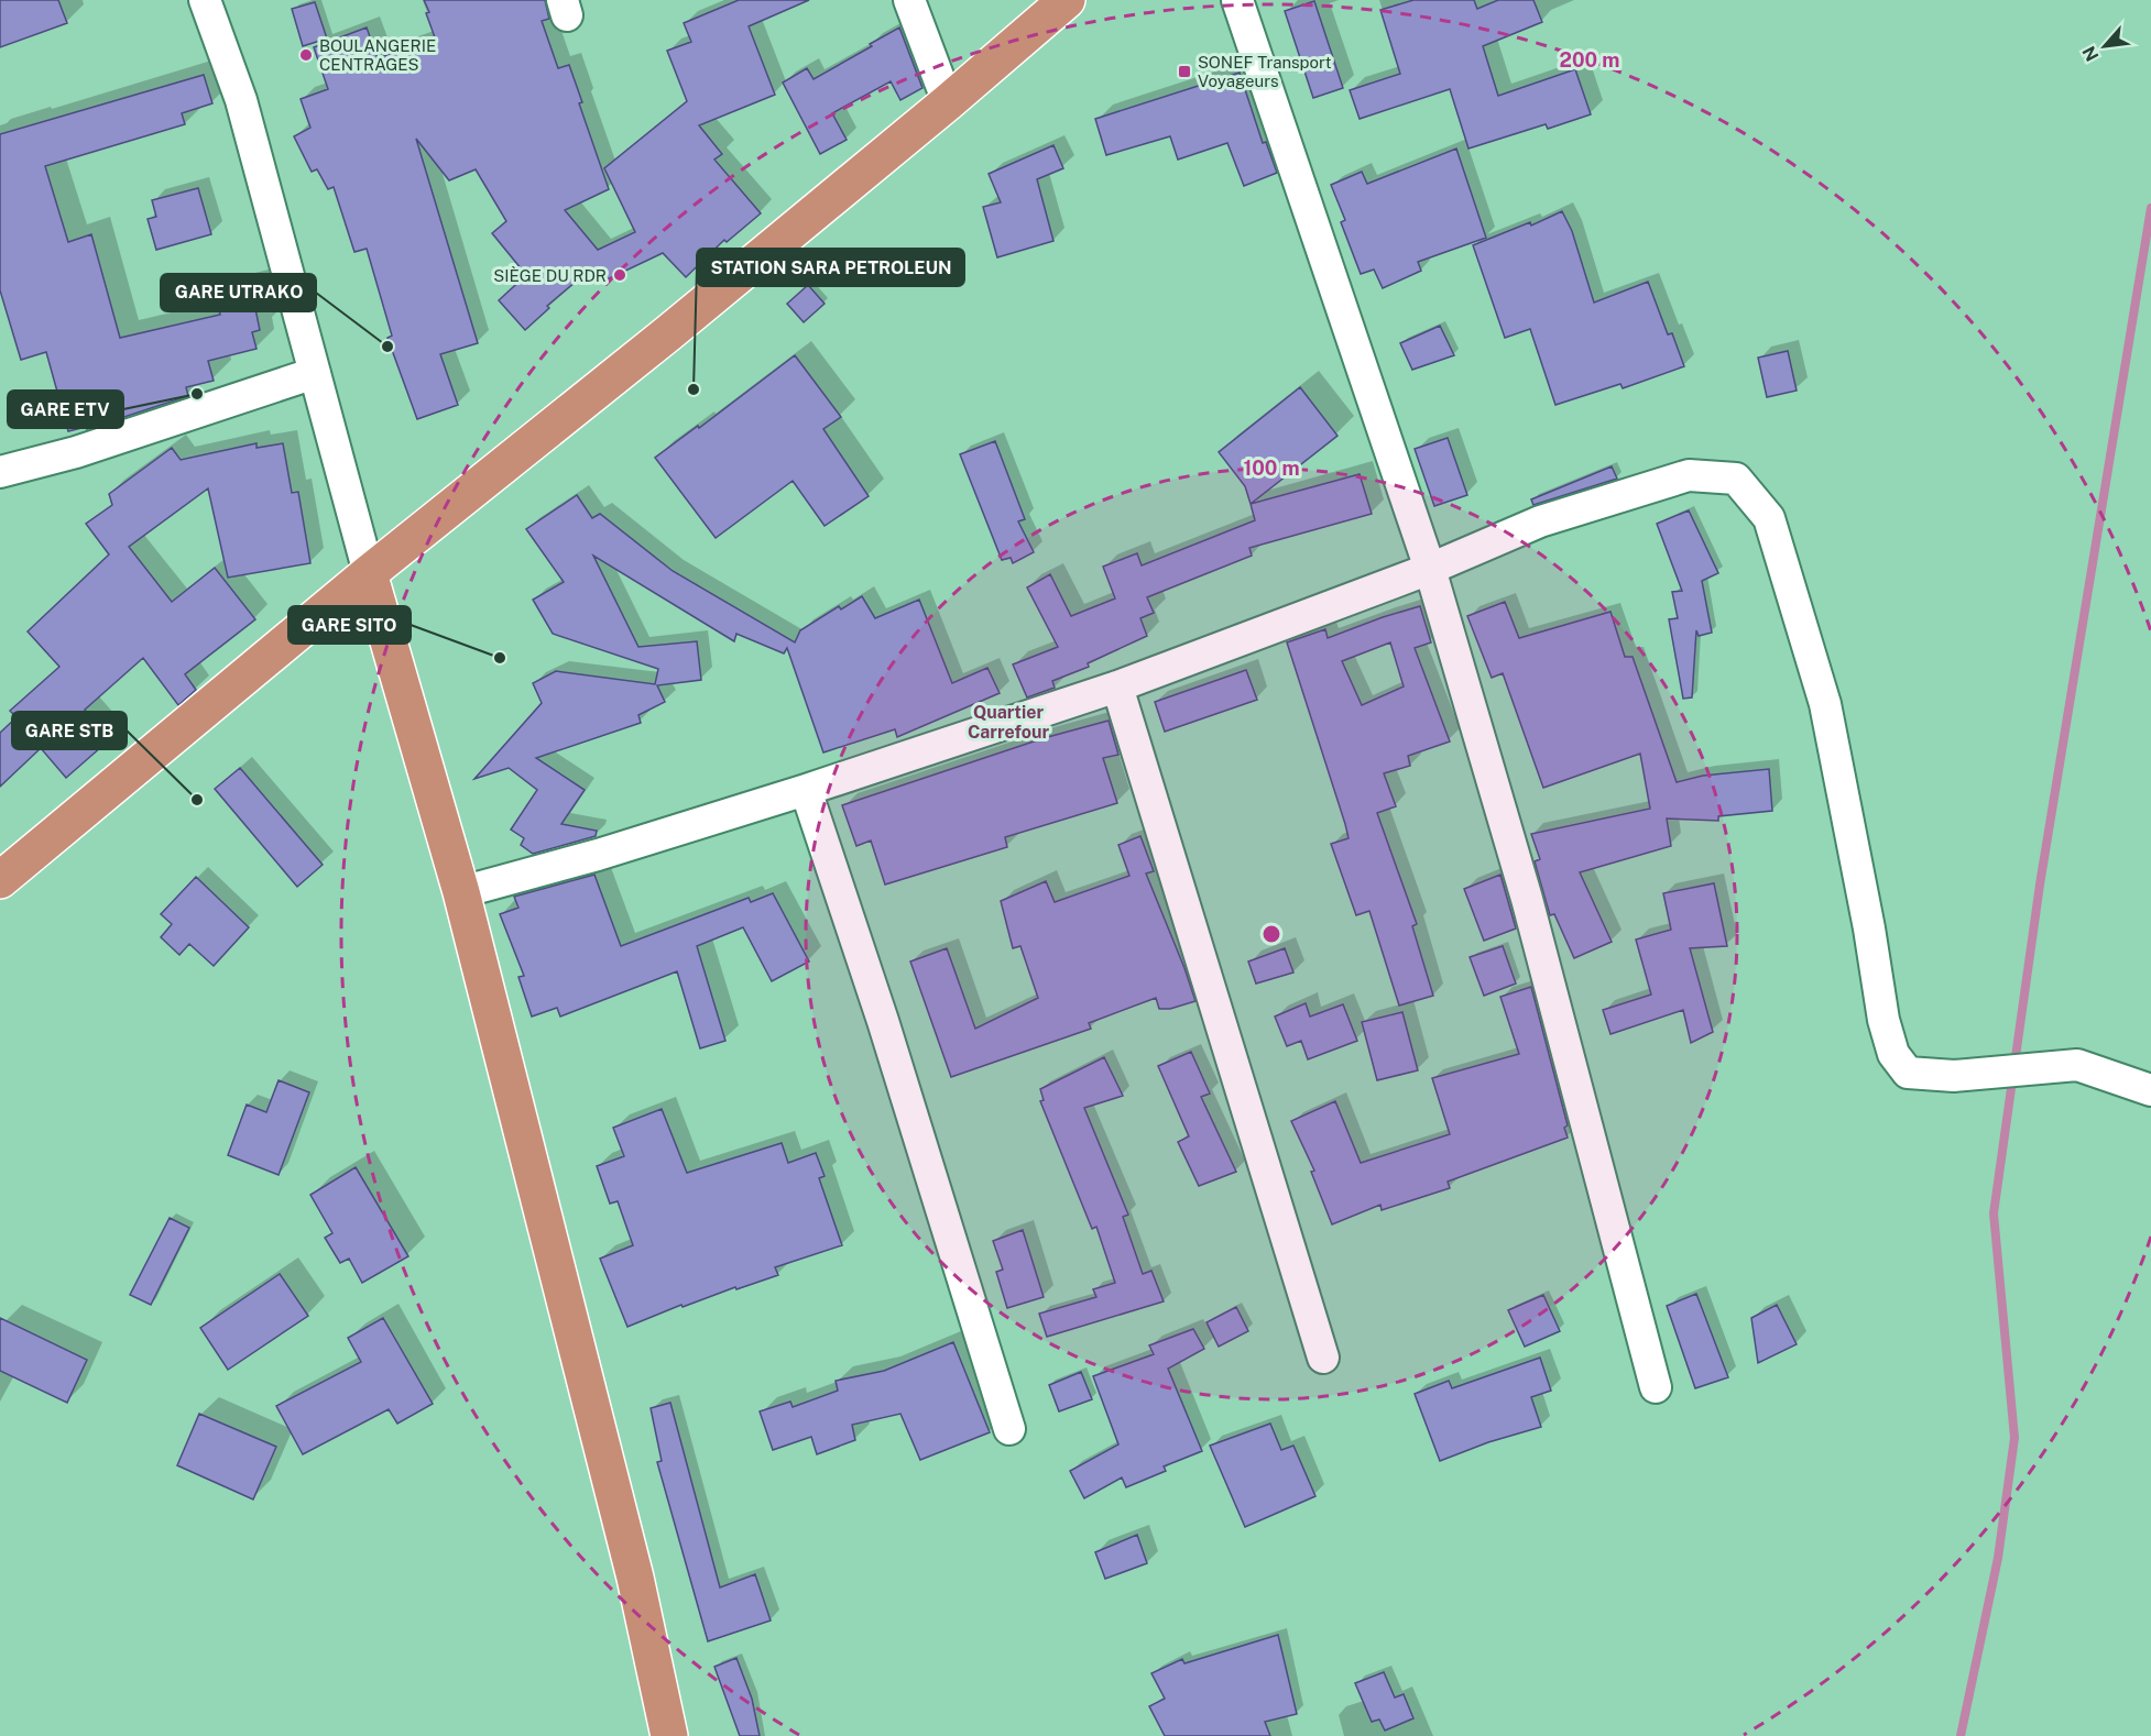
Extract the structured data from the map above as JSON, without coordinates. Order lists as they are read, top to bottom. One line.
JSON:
{"districts":["Quartier Carrefour"],"places":{"other":["BOULANGERIE CENTRAGES","SIÈGE DU RDR","GARE UTRAKO","STATION SARA PETROLEUN","GARE ETV","GARE SITO","GARE STB"],"transit":["SONEF Transport Voyageurs"]},"north":"bottom left","rings":["200 m","100 m"]}
